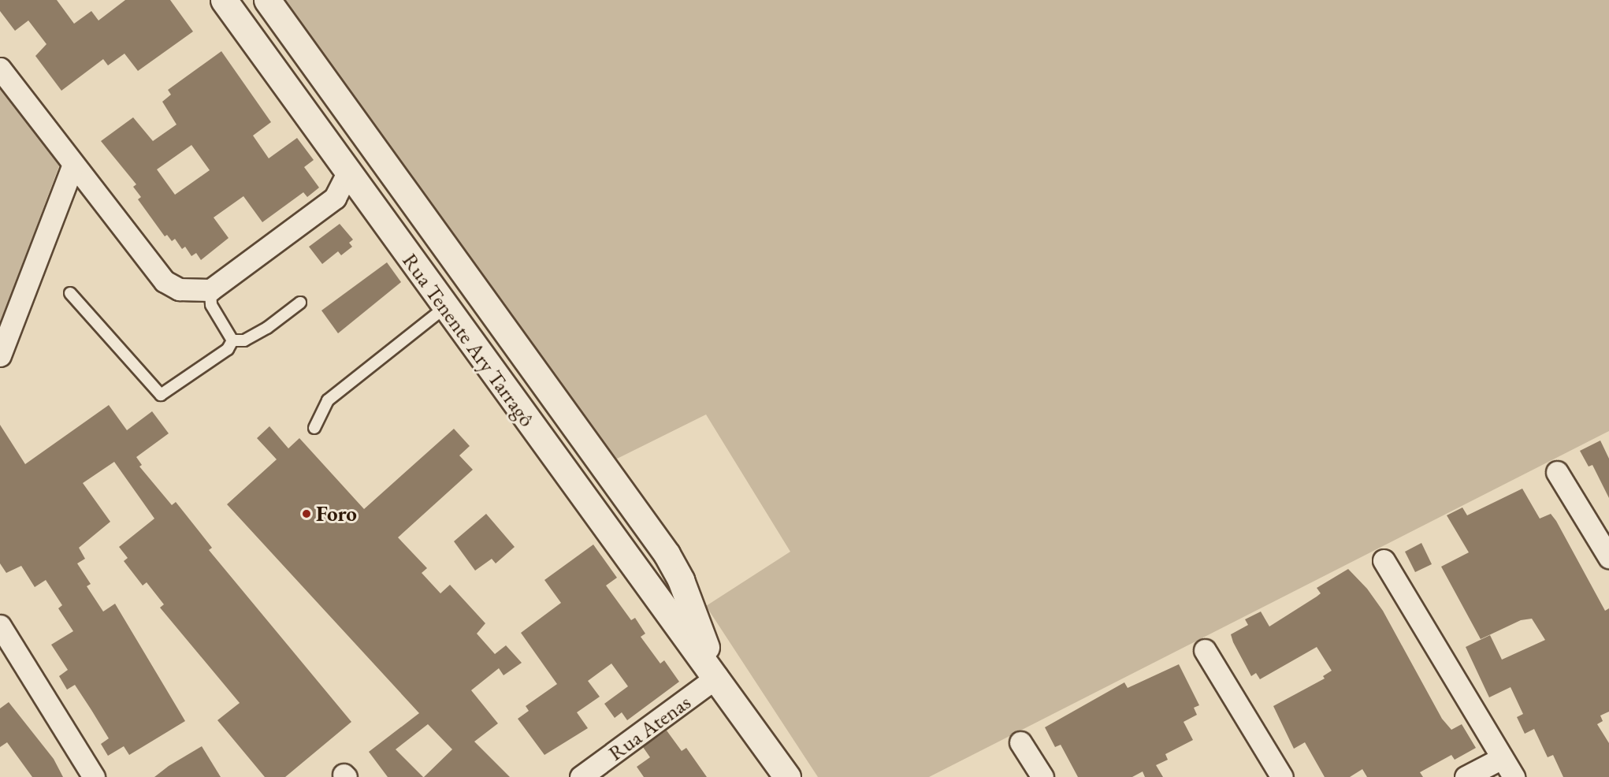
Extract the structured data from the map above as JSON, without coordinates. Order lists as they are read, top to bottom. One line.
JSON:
{"streets":{"main road":["Rua Tenente Ary Tarragô"],"street":["Rua Atenas"]},"crossings":[["Rua Tenente Ary Tarragô","Rua Atenas"]],"places":["Foro"]}
